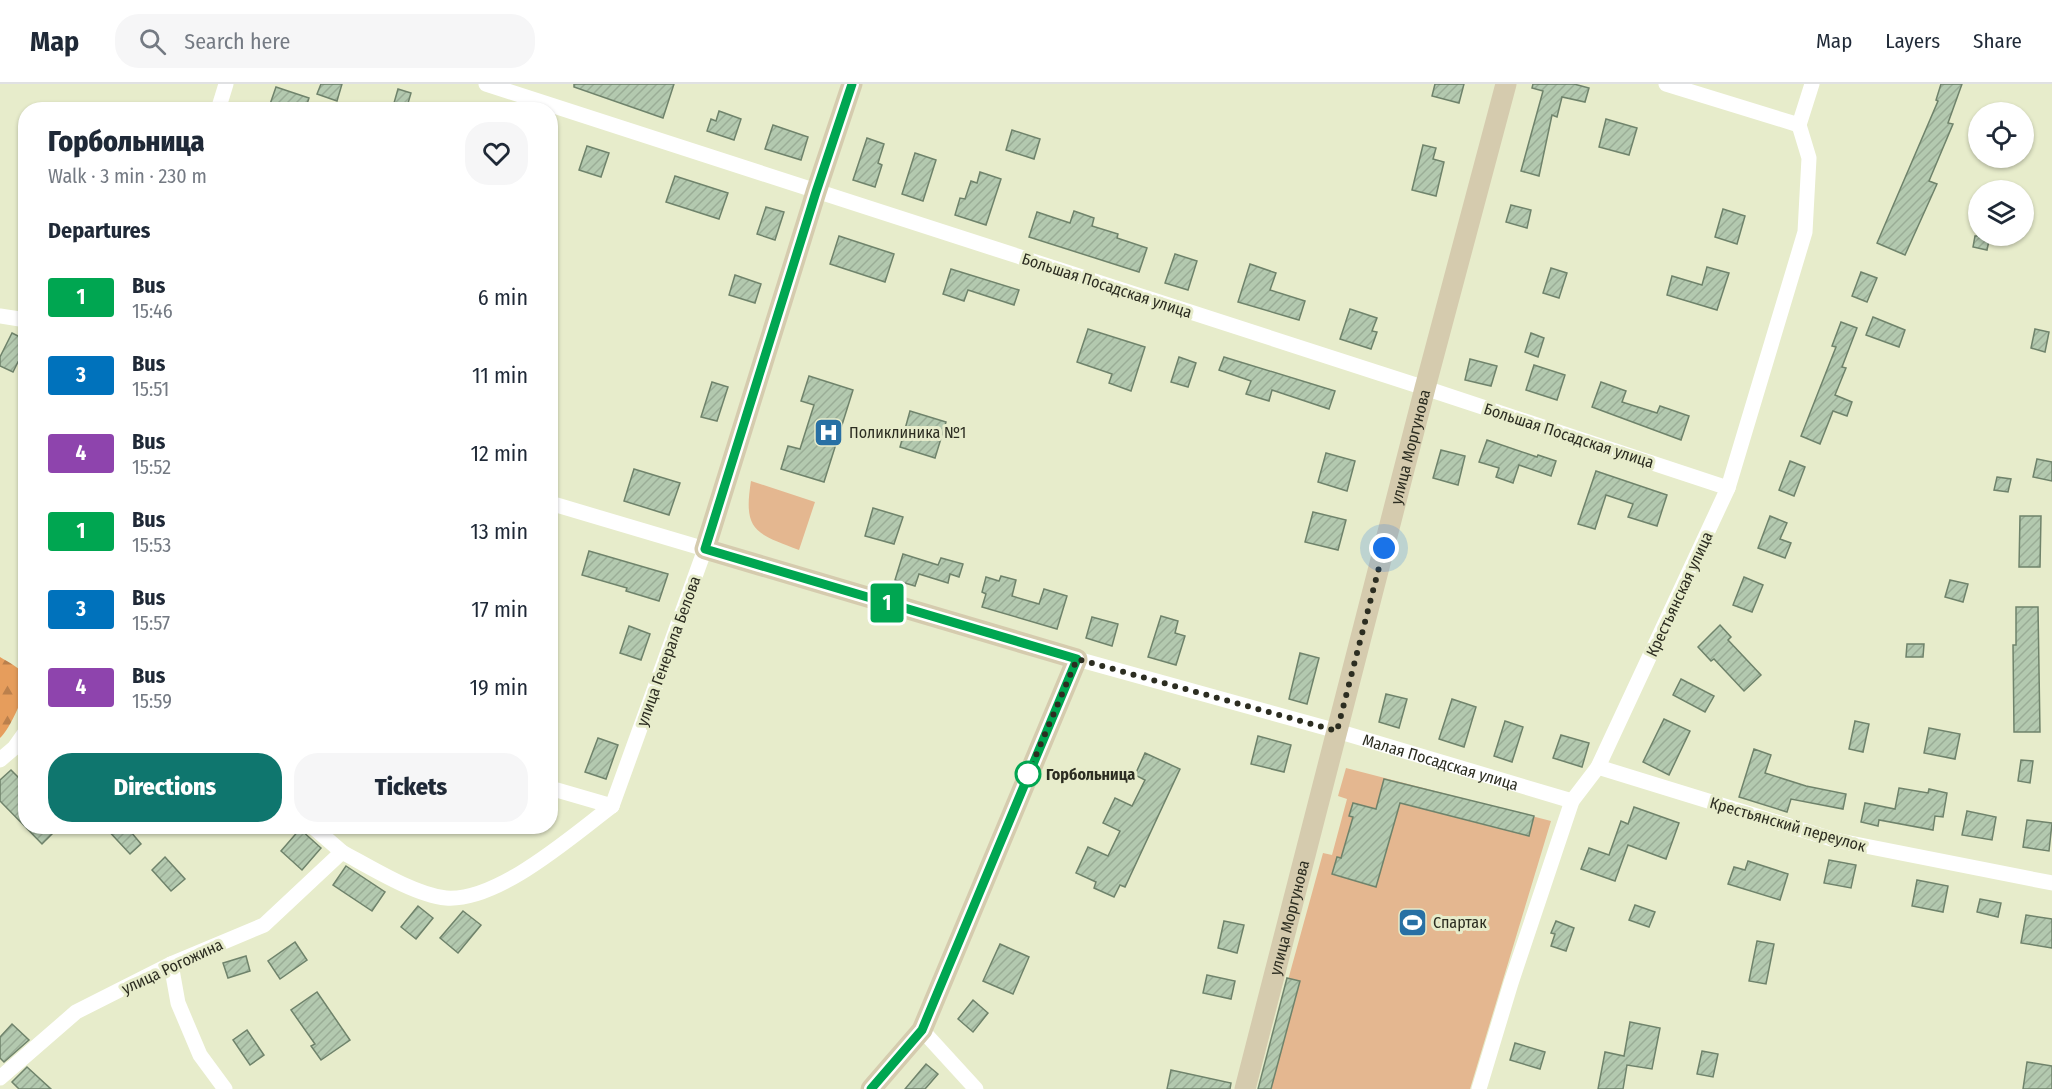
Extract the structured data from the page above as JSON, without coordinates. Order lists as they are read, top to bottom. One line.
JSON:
{"streets":{"main road":["улица Моргунова","улица Генерала Белова","Малая Посадская улица"],"street":["Большая Посадская улица","Крестьянская улица","Крестьянский переулок","улица Рогожина"]},"crossings":[["Большая Посадская улица","улица Моргунова"],["Большая Посадская улица","Крестьянская улица"],["Большая Посадская улица","улица Генерала Белова"],["улица Моргунова","Малая Посадская улица"],["Крестьянская улица","Малая Посадская улица"],["Крестьянская улица","Крестьянский переулок"],["улица Генерала Белова","Малая Посадская улица"]],"places":{"hospital":["Поликлиника №1"],"other":["Горбольница"],"sports":["Спартак"]},"lines":["bus line 1"],"page":{"header":"Map","search":"Search here","nav":["Map","Layers","Share"],"on_map":"1","heading":[["Горбольница","Walk · 3 min · 230 m"],"Departures"],"list":[{"mark":"1","name":"Bus","note":"15:46","value":"6 min"},{"mark":"3","name":"Bus","note":"15:51","value":"11 min"},{"mark":"4","name":"Bus","note":"15:52","value":"12 min"},{"mark":"1","name":"Bus","note":"15:53","value":"13 min"},{"mark":"3","name":"Bus","note":"15:57","value":"17 min"},{"mark":"4","name":"Bus","note":"15:59","value":"19 min"}],"buttons":["Directions","Tickets"]}}
